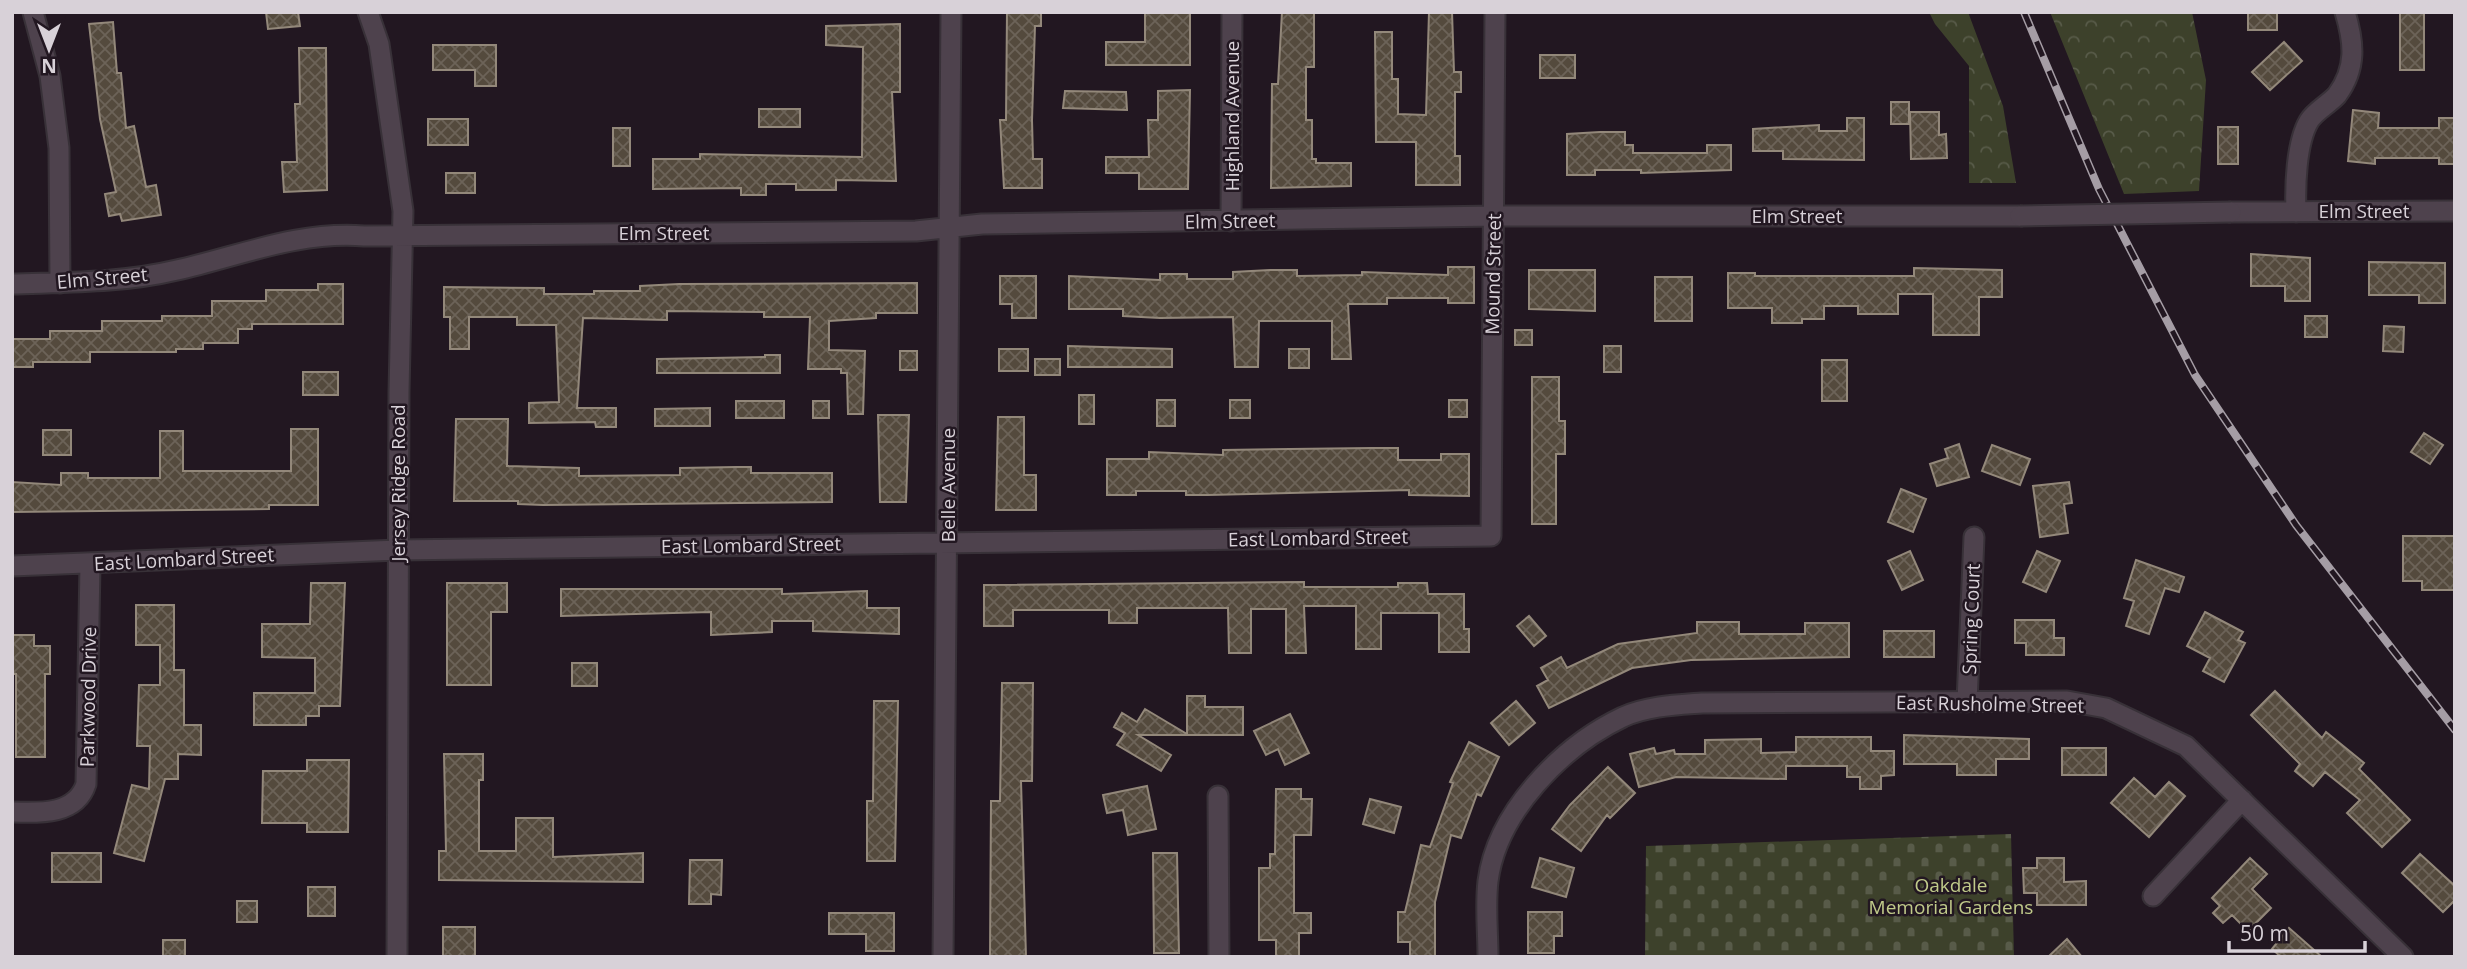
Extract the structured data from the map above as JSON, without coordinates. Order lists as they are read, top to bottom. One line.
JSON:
{"streets":{"street":["Highland Avenue","Elm Street","Mound Street","Jersey Ridge Road","Belle Avenue","East Lombard Street","Spring Court","Parkwood Drive","East Rusholme Street"]},"crossings":[["Highland Avenue","Elm Street"],["Elm Street","Mound Street"],["Elm Street","Jersey Ridge Road"],["Elm Street","Belle Avenue"],["Mound Street","East Lombard Street"],["Jersey Ridge Road","East Lombard Street"],["Belle Avenue","East Lombard Street"],["East Lombard Street","Parkwood Drive"],["Spring Court","East Rusholme Street"]],"parks":["Oakdale Memorial Gardens"],"scale_bar":"50 m","north":"bottom"}
